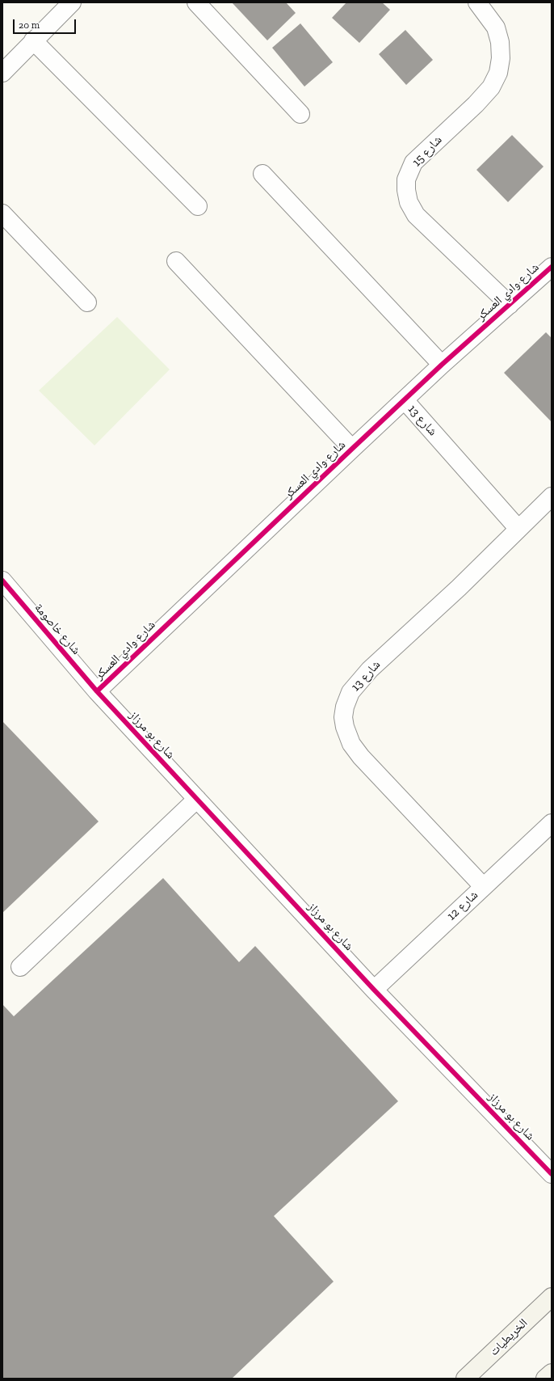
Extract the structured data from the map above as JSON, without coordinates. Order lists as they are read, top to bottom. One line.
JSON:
{"streets":{"main road":["الخريطيات"],"street":["شارع 15","شارع وادي العسكر","شارع 13","شارع خاصومة","شارع بو مرزاز","شارع 12"]},"crossings":[["شارع 15","شارع وادي العسكر"],["شارع وادي العسكر","شارع 13"],["شارع وادي العسكر","شارع خاصومة"],["شارع وادي العسكر","شارع بو مرزاز"],["شارع 13","شارع 12"],["شارع خاصومة","شارع بو مرزاز"],["شارع بو مرزاز","شارع 12"]],"scale_bar":"20 m"}
